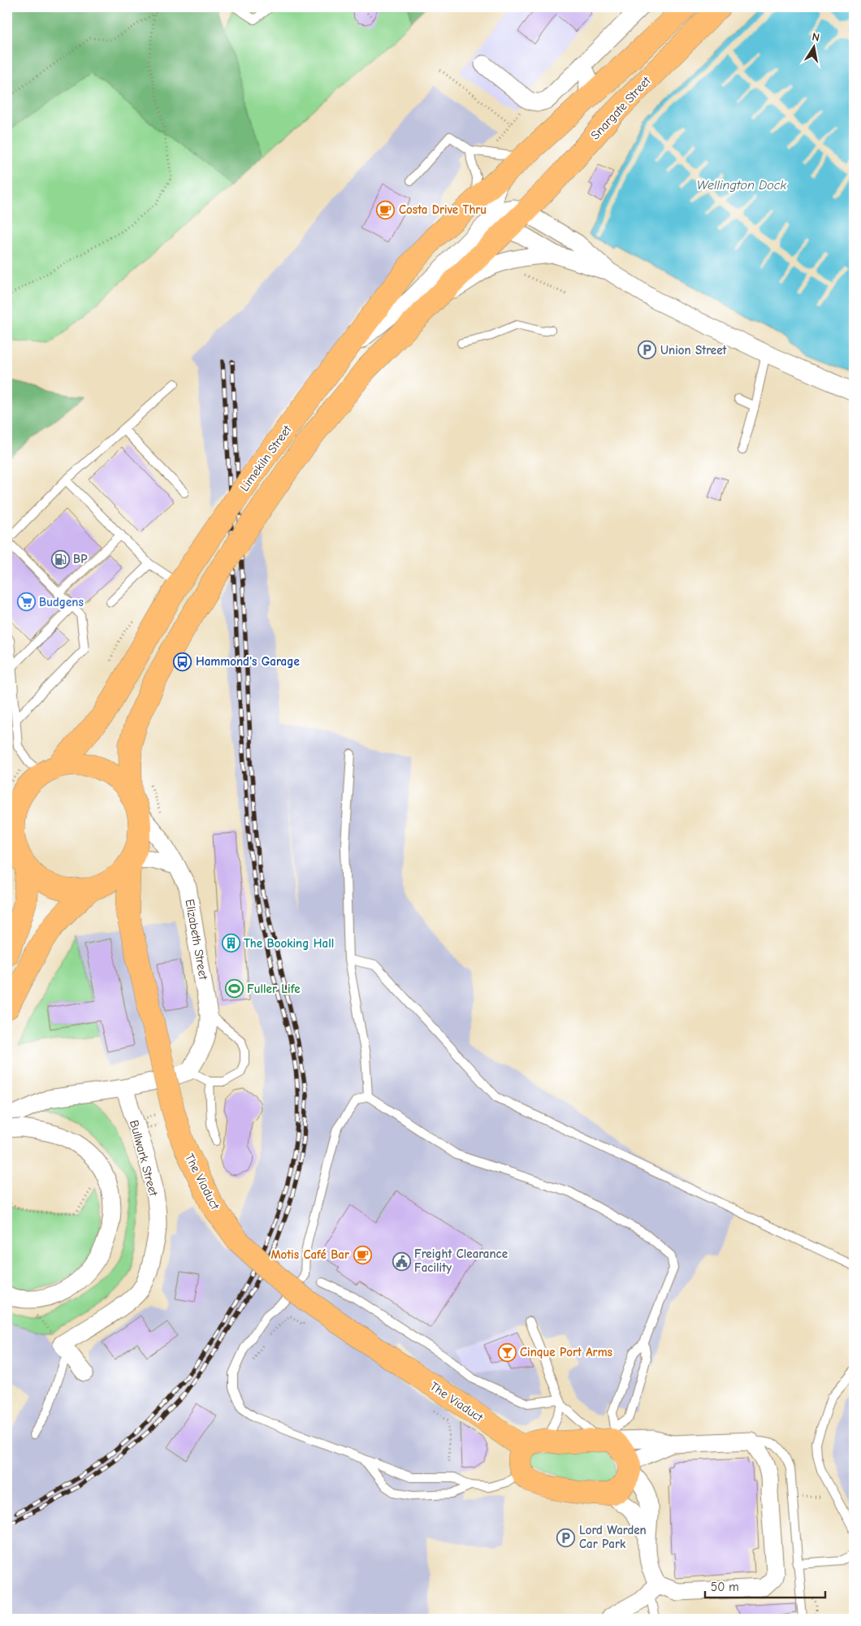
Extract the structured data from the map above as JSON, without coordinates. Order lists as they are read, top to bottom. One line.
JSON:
{"streets":{"highway":["Snargate Street","Limekiln Street","The Viaduct"],"street":["Elizabeth Street","Bullwark Street"]},"crossings":[["Snargate Street","Limekiln Street"],["Limekiln Street","Elizabeth Street"],["Limekiln Street","The Viaduct"],["Elizabeth Street","The Viaduct"]],"water":["Wellington Dock"],"places":{"cafe":["Costa Drive Thru","Motis Café Bar"],"parking":["Union Street","Lord Warden Car Park"],"fuel station":["BP"],"supermarket":["Budgens"],"bus stop":["Hammond's Garage"],"building":["The Booking Hall"],"sports":["Fuller Life"],"public building":["Freight Clearance Facility"],"bar":["Cinque Port Arms"]},"scale_bar":"50 m","north":"top"}
